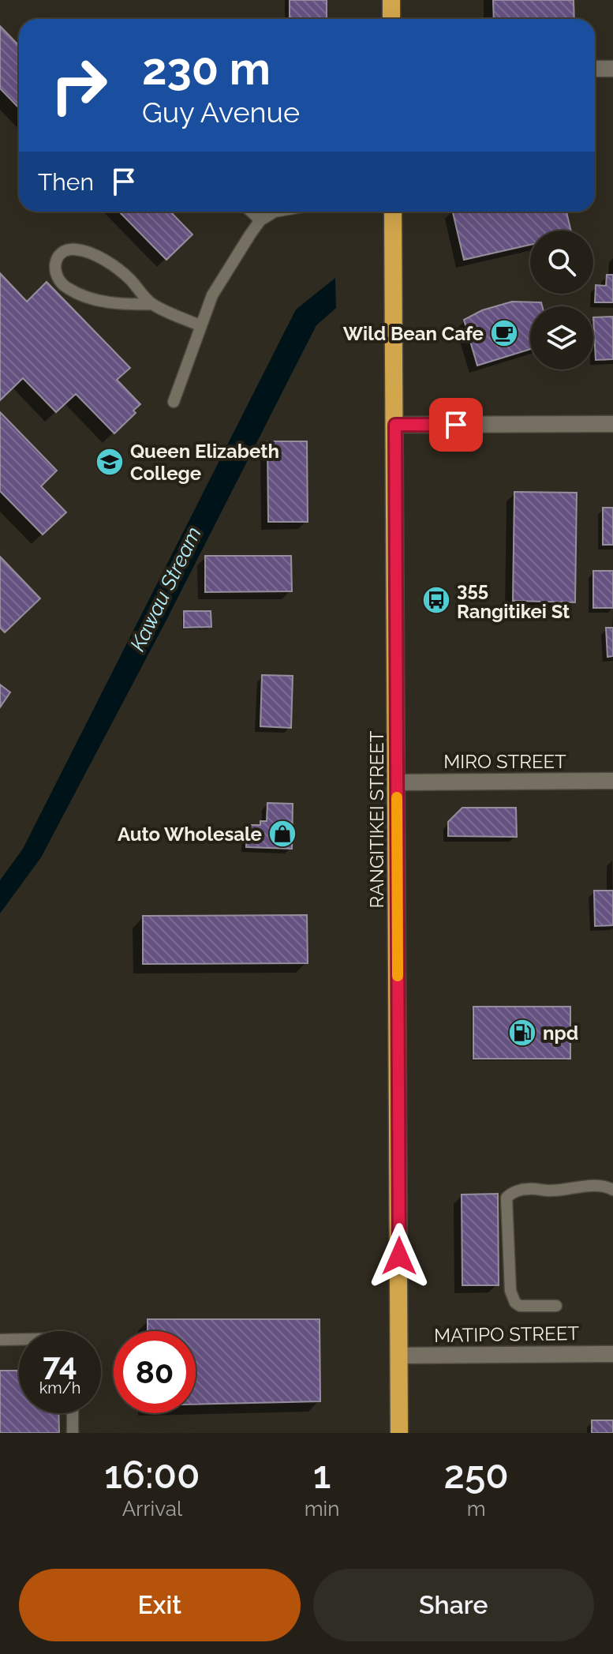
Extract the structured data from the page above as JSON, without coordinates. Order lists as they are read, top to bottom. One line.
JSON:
{"streets":{"highway":["RANGITIKEI STREET"],"street":["MIRO STREET","MATIPO STREET"]},"crossings":[["MIRO STREET","RANGITIKEI STREET"],["RANGITIKEI STREET","MATIPO STREET"]],"water":["Kawau Stream"],"places":{"cafe":["Wild Bean Cafe"],"school or university":["Queen Elizabeth College"],"bus stop":["355 Rangitikei St"],"shop":["Auto Wholesale"],"fuel station":["npd"]},"page":{"turn":["230 m","Guy Avenue"],"then":"Then","speed":"74 km/h","limit":"80","eta":["16:00","Arrival","1","min","250","m"],"buttons":["Exit","Share"]}}
